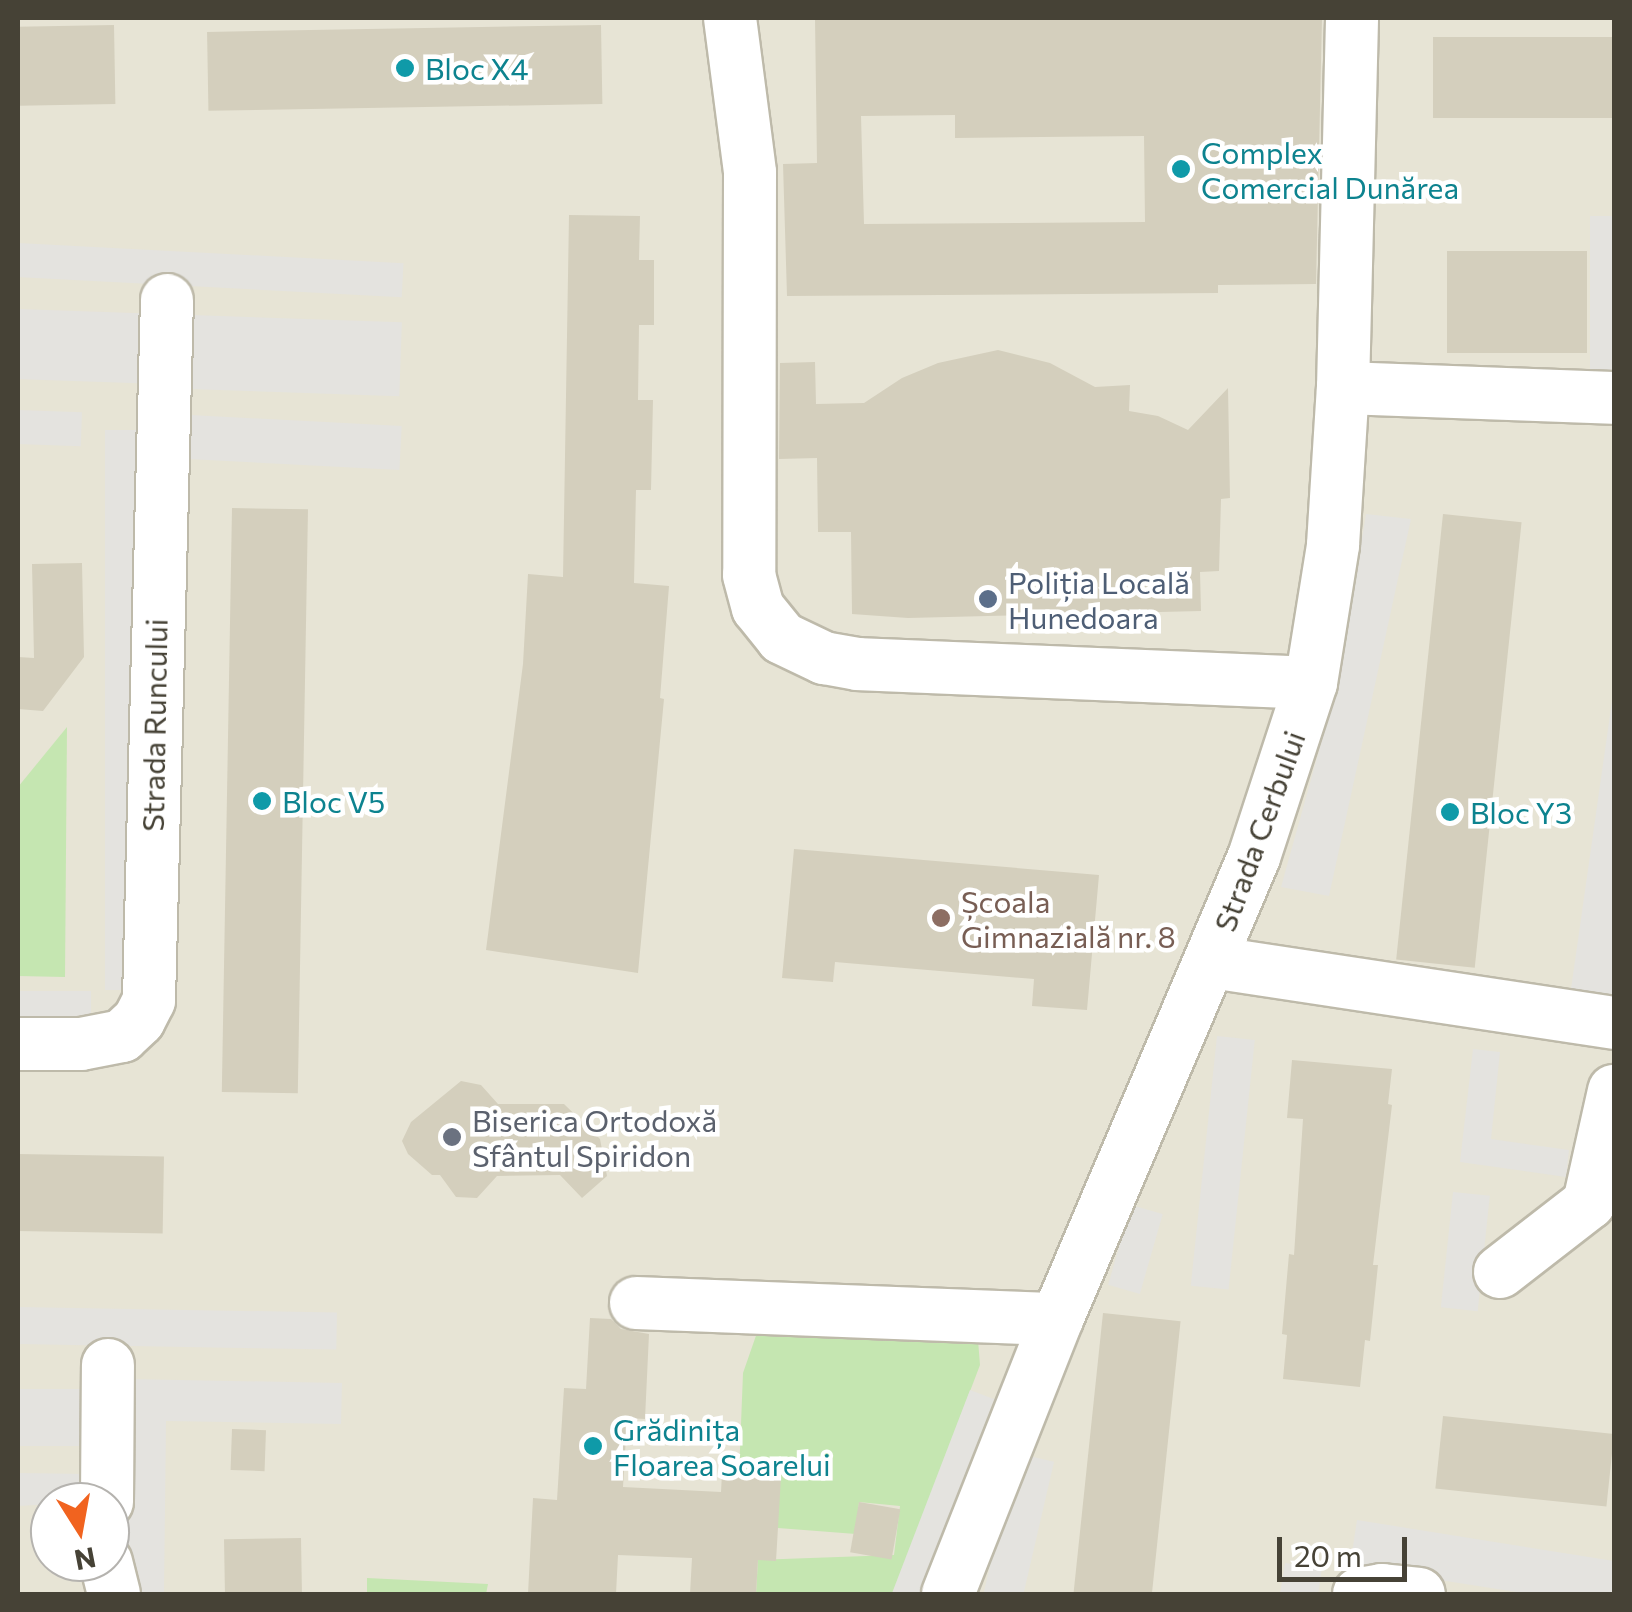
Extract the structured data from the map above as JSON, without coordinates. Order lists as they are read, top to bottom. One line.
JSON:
{"streets":{"street":["Strada Runcului","Strada Cerbului"]},"places":["Bloc X4","Complex Comercial Dunărea","Poliția Locală Hunedoara","Bloc V5","Bloc Y3","Școala Gimnazială nr. 8","Biserica Ortodoxă Sfântul Spiridon","Grădinița Floarea Soarelui"],"scale_bar":"20 m","north":"bottom"}
